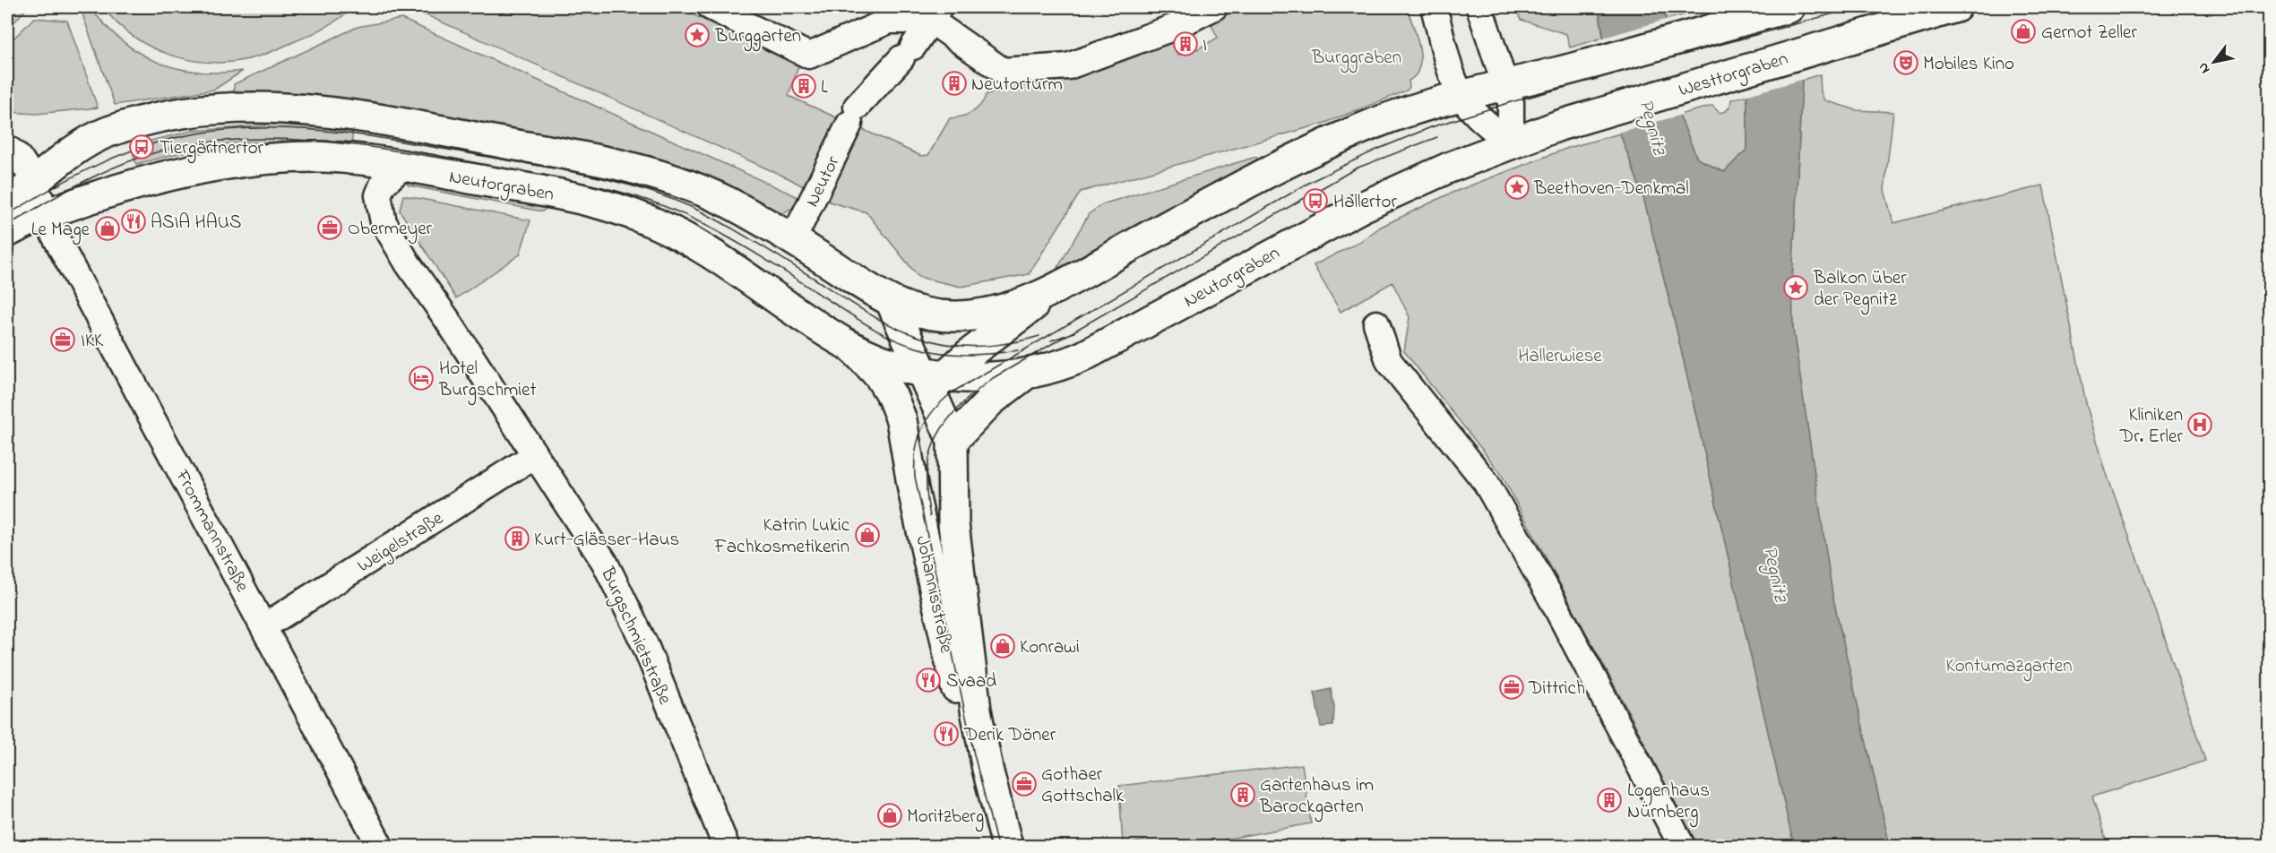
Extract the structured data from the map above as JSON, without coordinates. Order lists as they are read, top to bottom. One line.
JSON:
{"streets":{"main road":["Westtorgraben","Neutorgraben","Johannisstraße"],"street":["Neutor","Frommannstraße","Weigelstraße","Burgschmietstraße"]},"crossings":[["Westtorgraben","Neutorgraben"],["Neutorgraben","Frommannstraße"],["Neutorgraben","Johannisstraße"],["Neutorgraben","Burgschmietstraße"],["Frommannstraße","Weigelstraße"],["Weigelstraße","Burgschmietstraße"]],"water":["Pegnitz"],"parks":["Burggraben","Hallerwiese","Kontumazgarten"],"places":{"shop":["Gernot Zeller","Le Mage","Katrin Lukic Fachkosmetikerin","Konrawi","Moritzberg"],"place":["Burggarten","Beethoven-Denkmal","Balkon über der Pegnitz"],"building":["I","Neutorturm","L","Kurt-Glässer-Haus","Gartenhaus im Barockgarten","Logenhaus Nürnberg"],"theatre":["Mobiles Kino"],"bus stop":["Tiergärtnertor","Hallertor"],"restaurant":["ASIA HAUS","Svaad","Derik Döner"],"office":["Obermeyer","IKK","Dittrich","Gothaer Gottschalk"],"hotel":["Hotel Burgschmiet"],"hospital":["Kliniken Dr. Erler"]},"north":"bottom left"}
